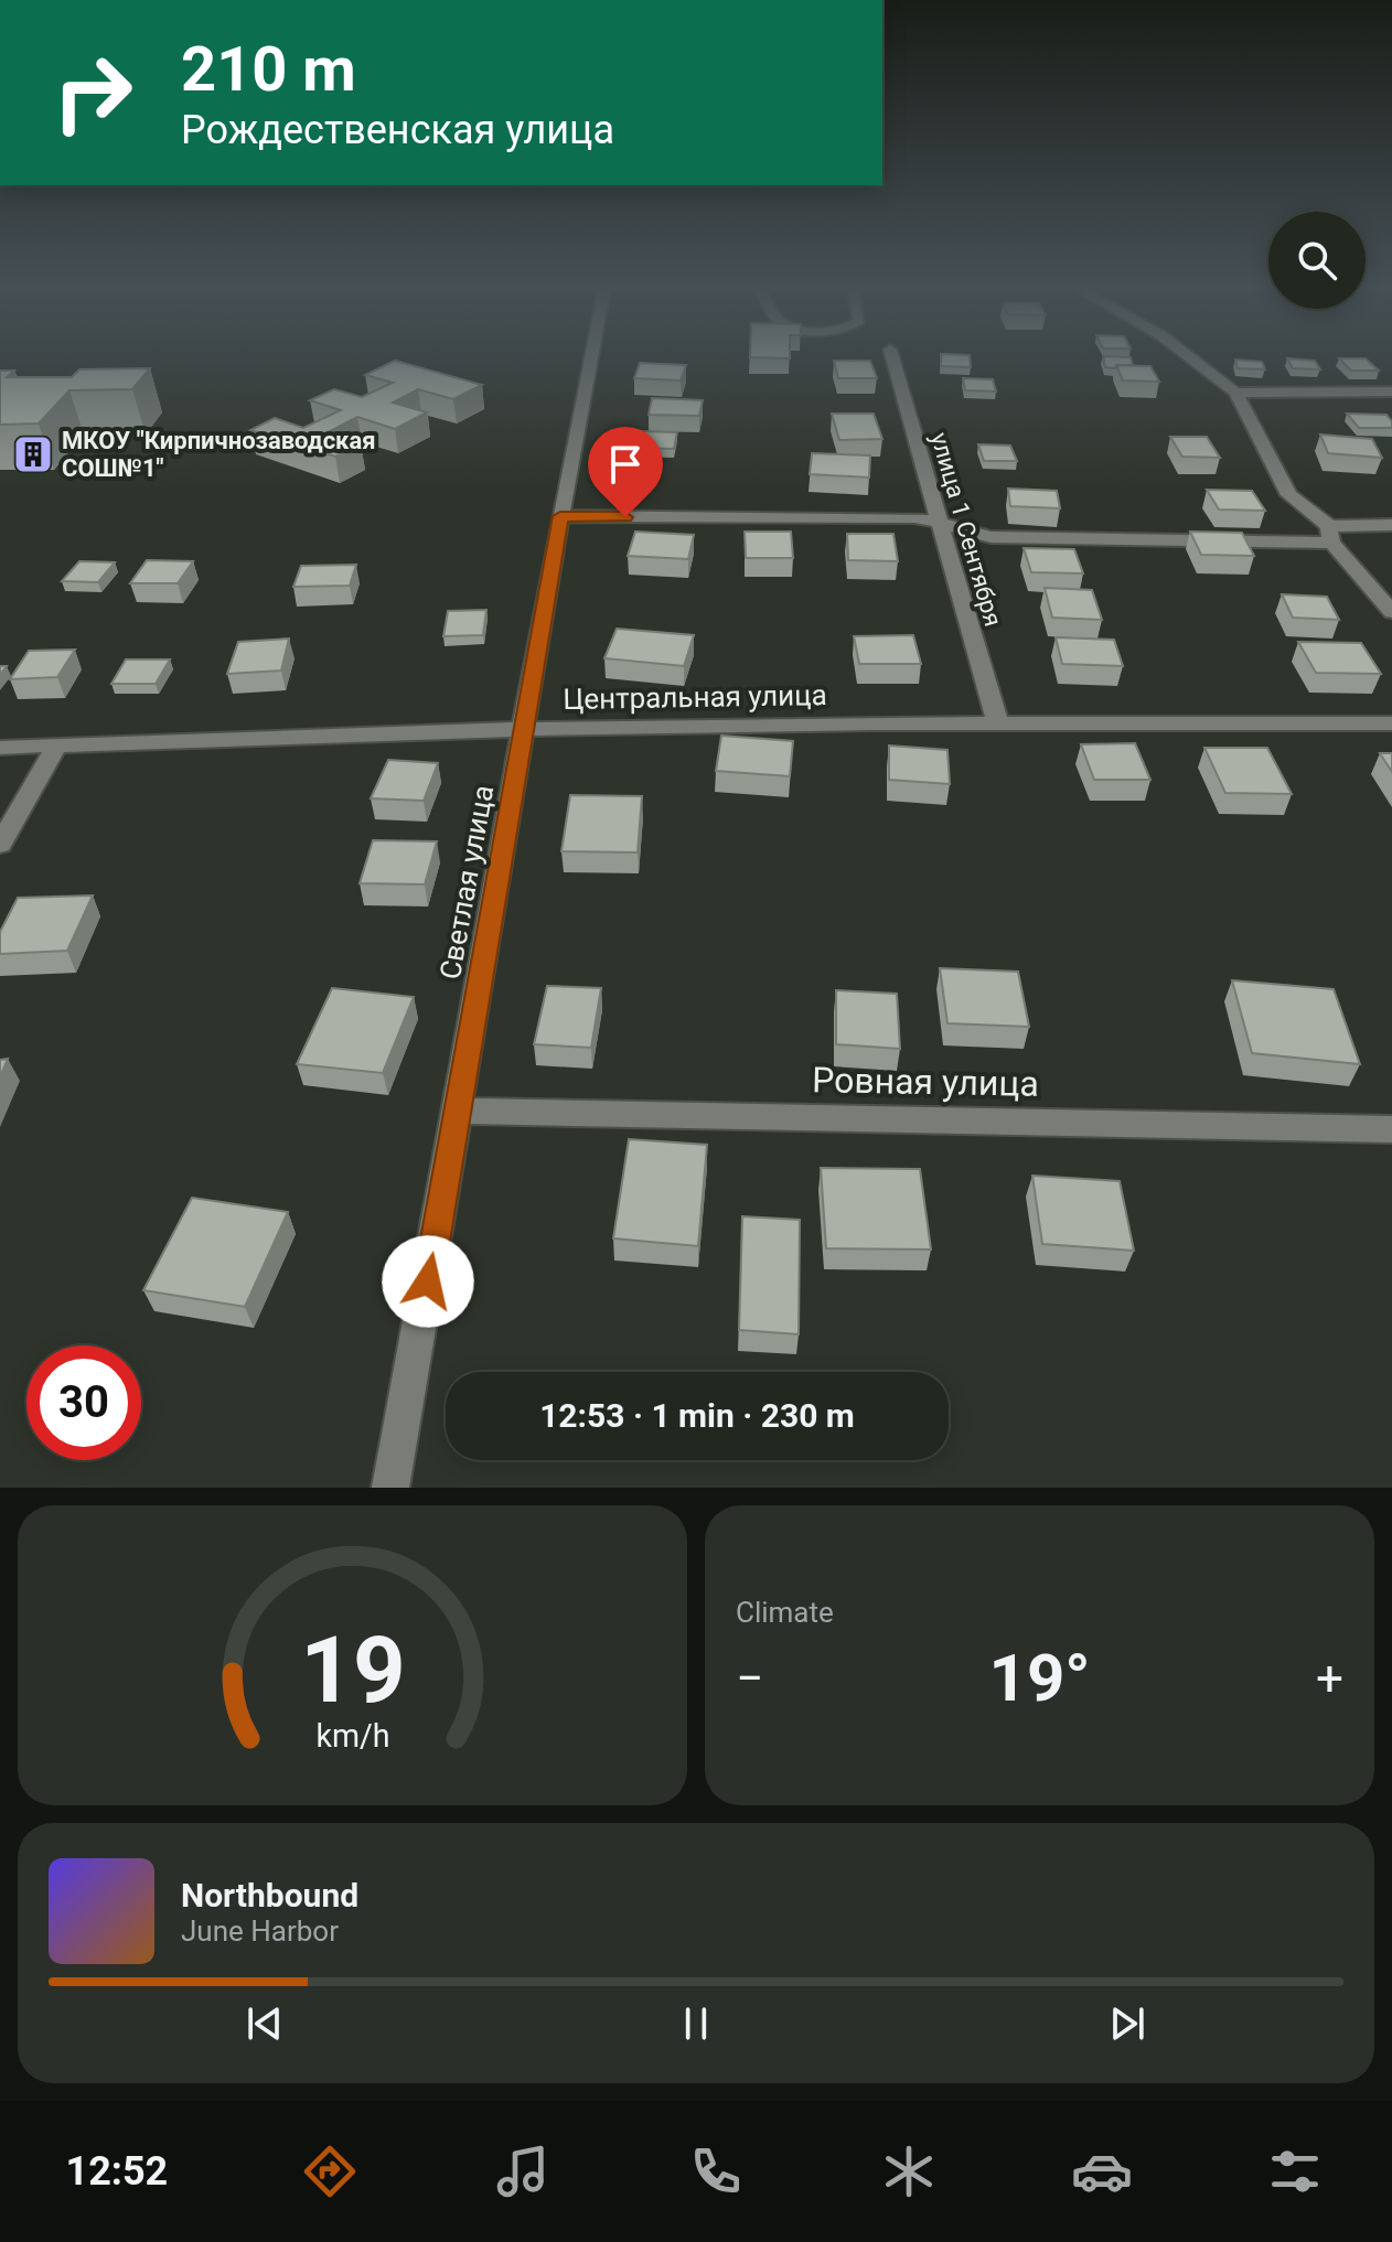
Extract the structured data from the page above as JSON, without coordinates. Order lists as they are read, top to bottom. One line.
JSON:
{"streets":{"street":["улица 1 Сентября","Центральная улица","Светлая улица","Ровная улица"]},"crossings":[["улица 1 Сентября","Центральная улица"],["Центральная улица","Светлая улица"],["Светлая улица","Ровная улица"]],"places":{"building":["МКОУ \"Кирпичнозаводская СОШ№1\""]},"page":{"turn":["210 m","Рождественская улица"],"limit":"30","trip":"12:53 · 1 min · 230 m","tile":"Climate","heat":["−","19°","+"],"song":["Northbound","June Harbor"],"tabs":"12:52","gauge":["19","km/h"]}}
